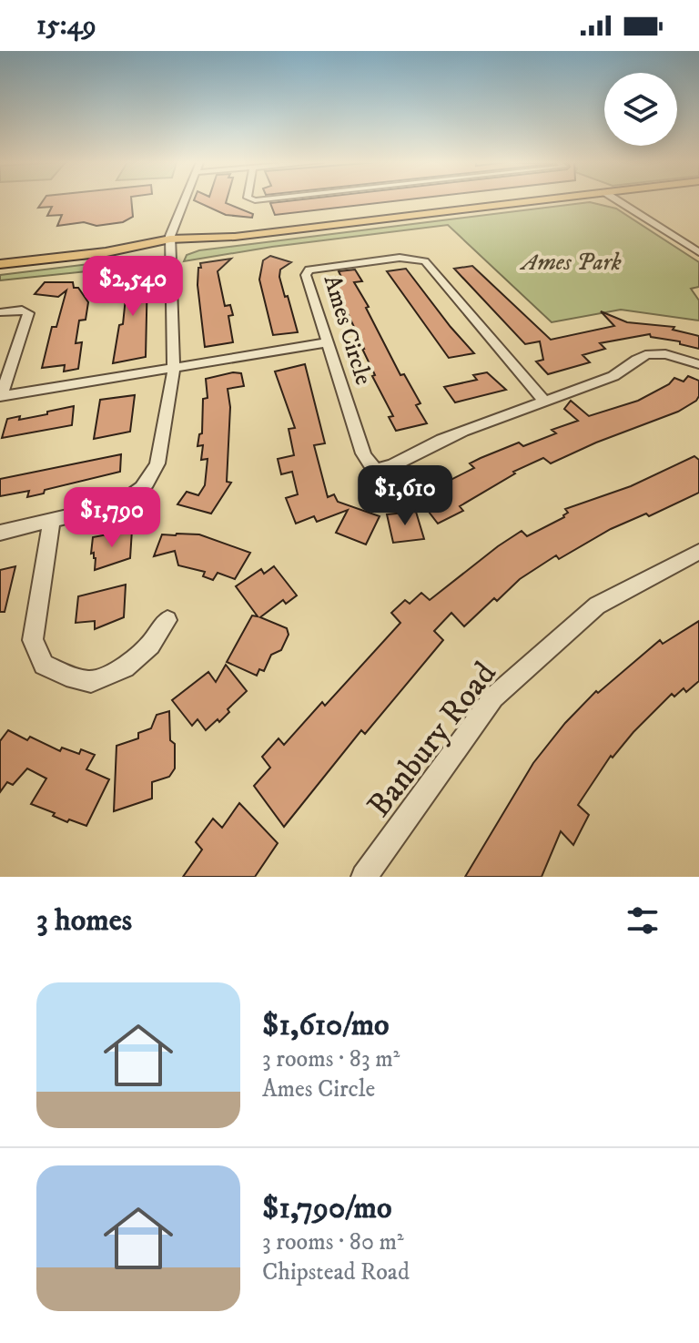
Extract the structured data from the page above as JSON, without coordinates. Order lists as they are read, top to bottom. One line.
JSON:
{"streets":{"street":["Ames Circle","Banbury Road"]},"parks":["Ames Park"],"page":{"status":"15:49","price":["$2,540","$1,610","$1,790"],"heading":"3 homes","list":[{"name":"$1,610/mo","note":"3 rooms · 83 m² · Ames Circle"},{"name":"$1,790/mo","note":"3 rooms · 80 m² · Chipstead Road"}]}}
